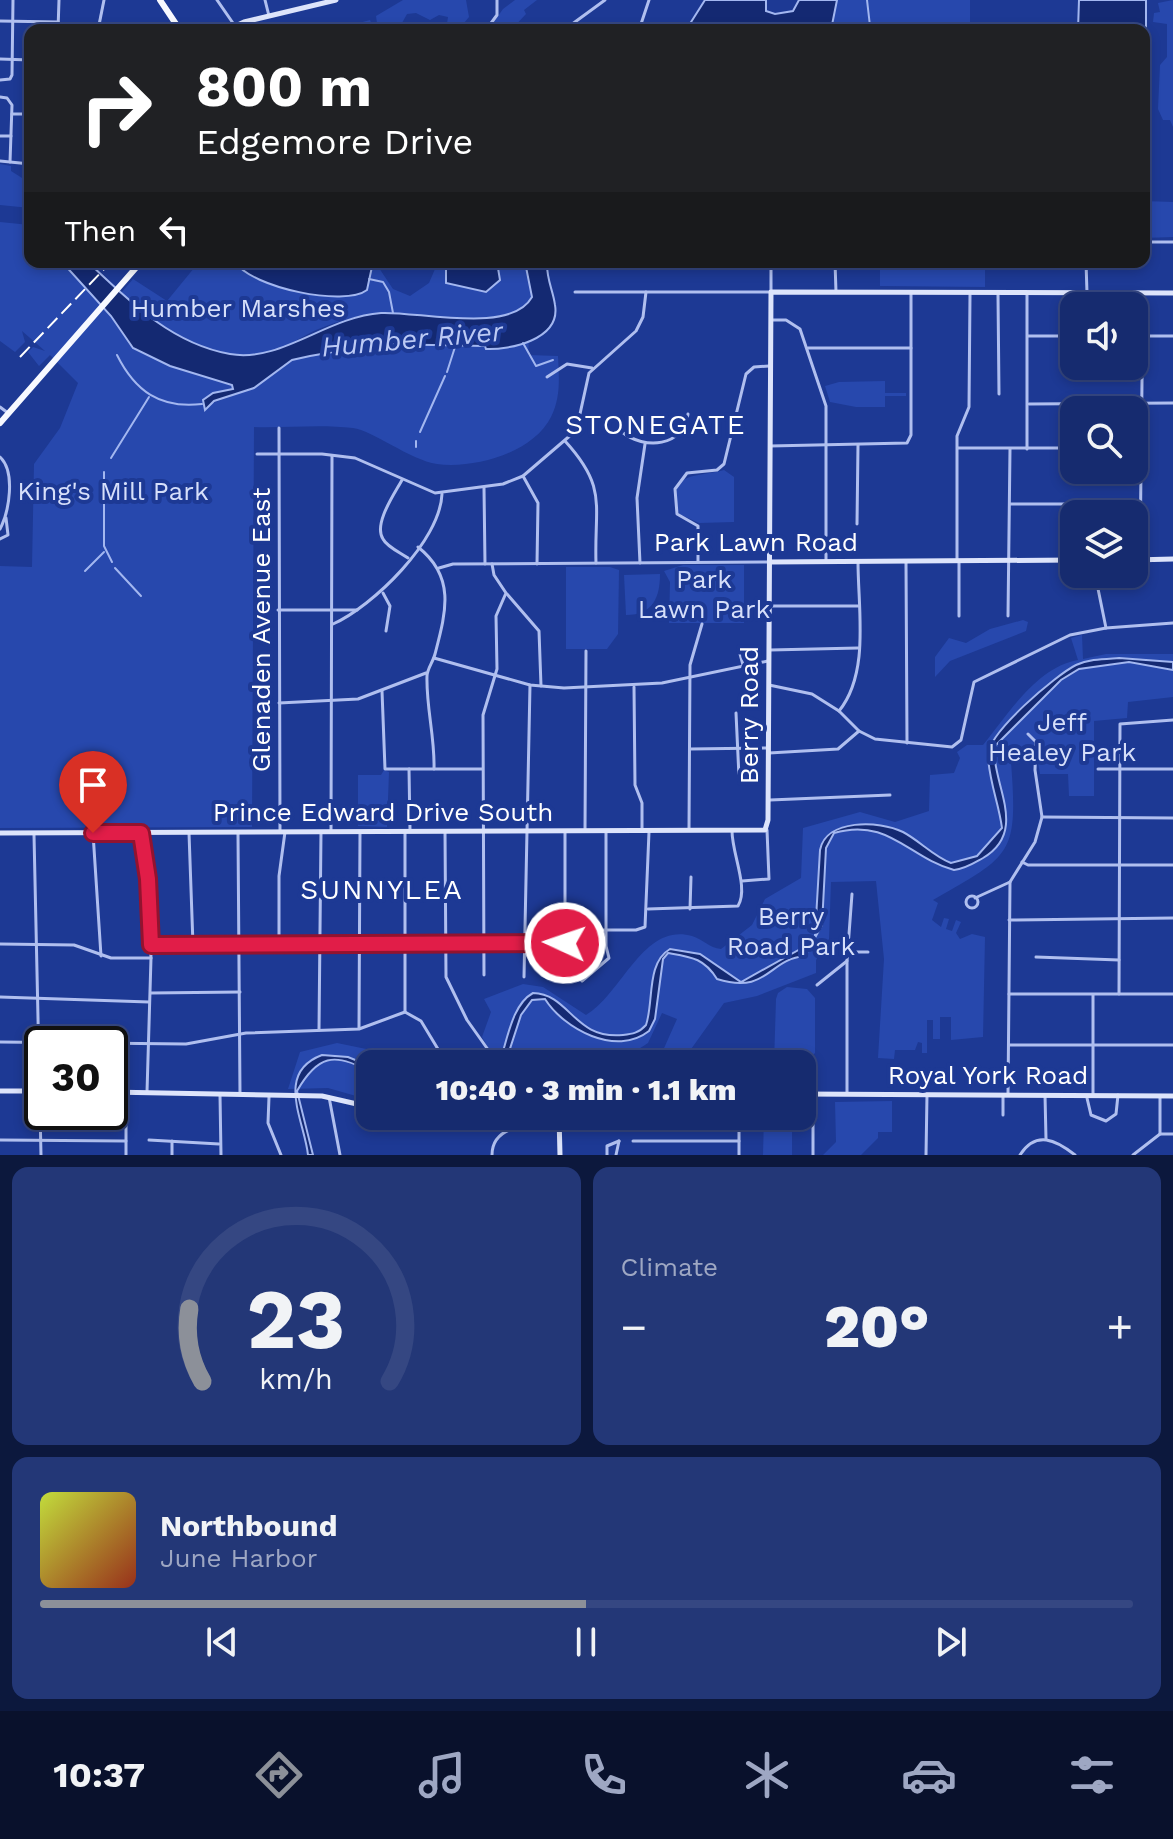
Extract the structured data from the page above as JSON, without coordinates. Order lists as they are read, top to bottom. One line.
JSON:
{"streets":{"street":["Park Lawn Road","Glenaden Avenue East","Berry Road","Prince Edward Drive South","Royal York Road"]},"crossings":[["Park Lawn Road","Berry Road"],["Glenaden Avenue East","Prince Edward Drive South"],["Berry Road","Prince Edward Drive South"]],"districts":["STONEGATE","SUNNYLEA"],"water":["Humber River"],"parks":["Humber Marshes","King's Mill Park","Park Lawn Park","Jeff Healey Park","Berry Road Park"],"page":{"turn":["800 m","Edgemore Drive"],"then":"Then","limit":"30","trip":"10:40 · 3 min · 1.1 km","tile":"Climate","heat":["−","20°","+"],"song":["Northbound","June Harbor"],"tabs":"10:37","gauge":["23","km/h"]}}
